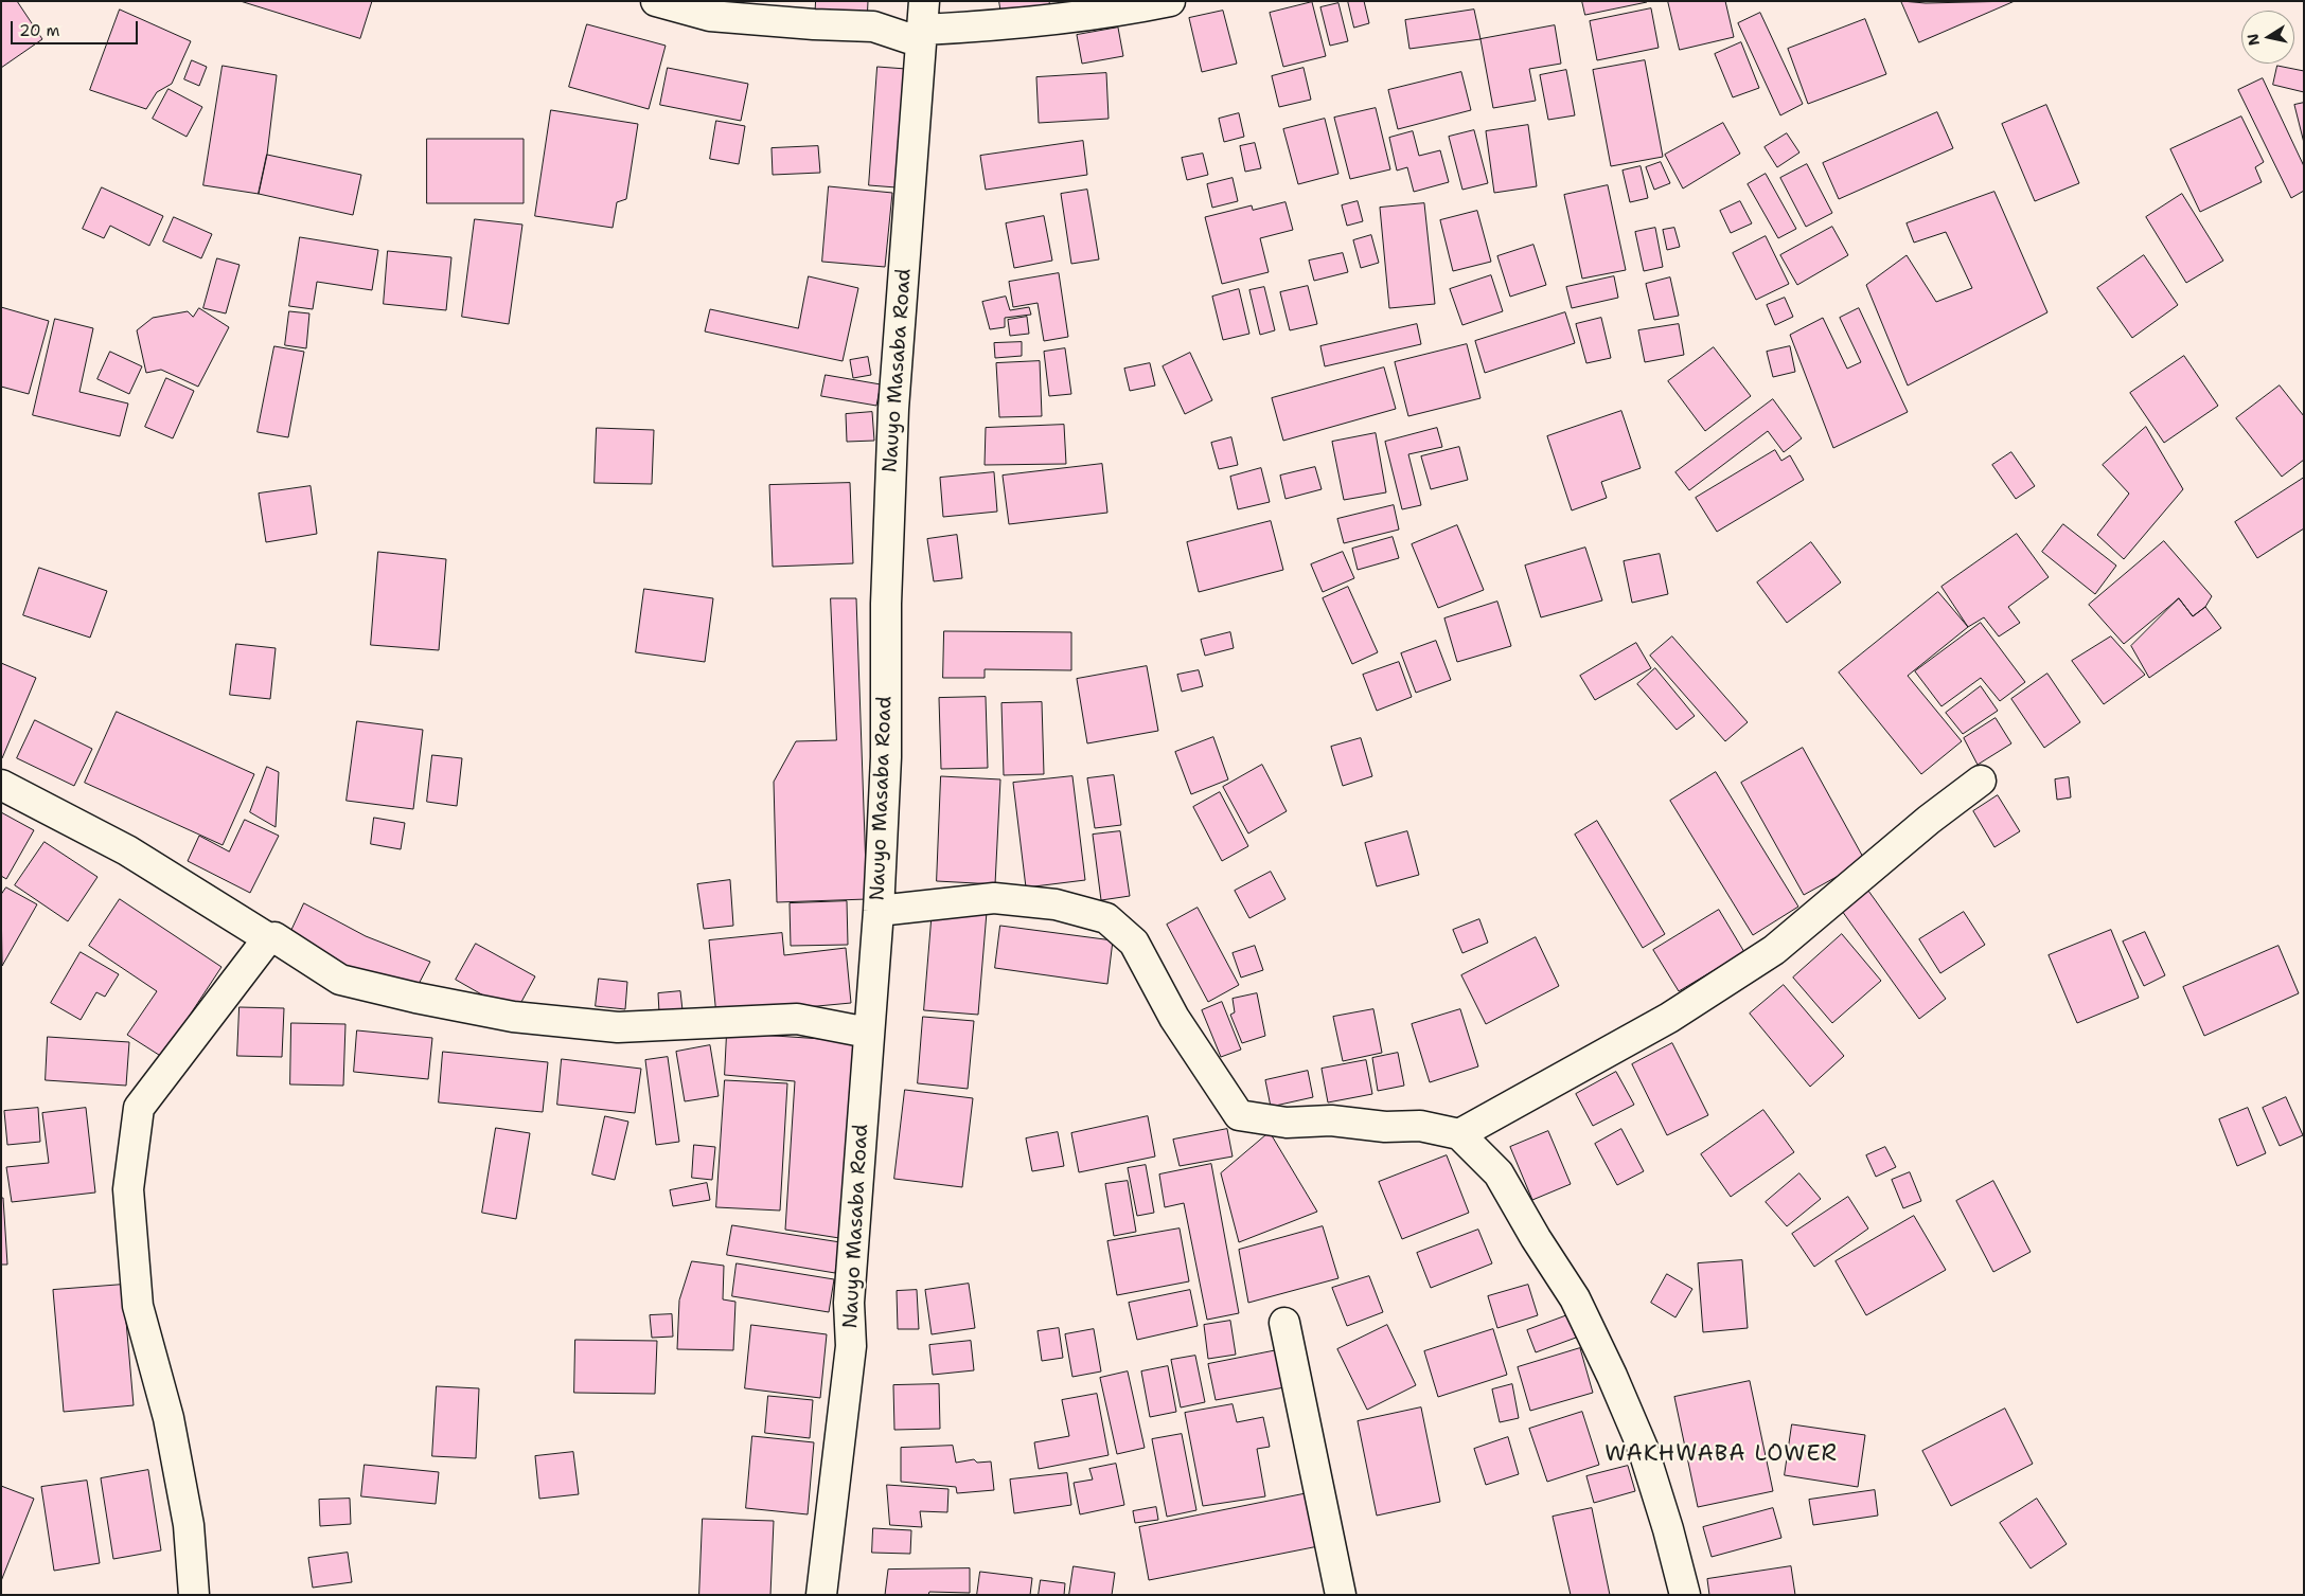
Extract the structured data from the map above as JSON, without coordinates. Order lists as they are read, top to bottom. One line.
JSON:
{"streets":{"street":["Nauyo Masaba Road"]},"districts":["WAKHWABA LOWER"],"scale_bar":"20 m","north":"left"}
